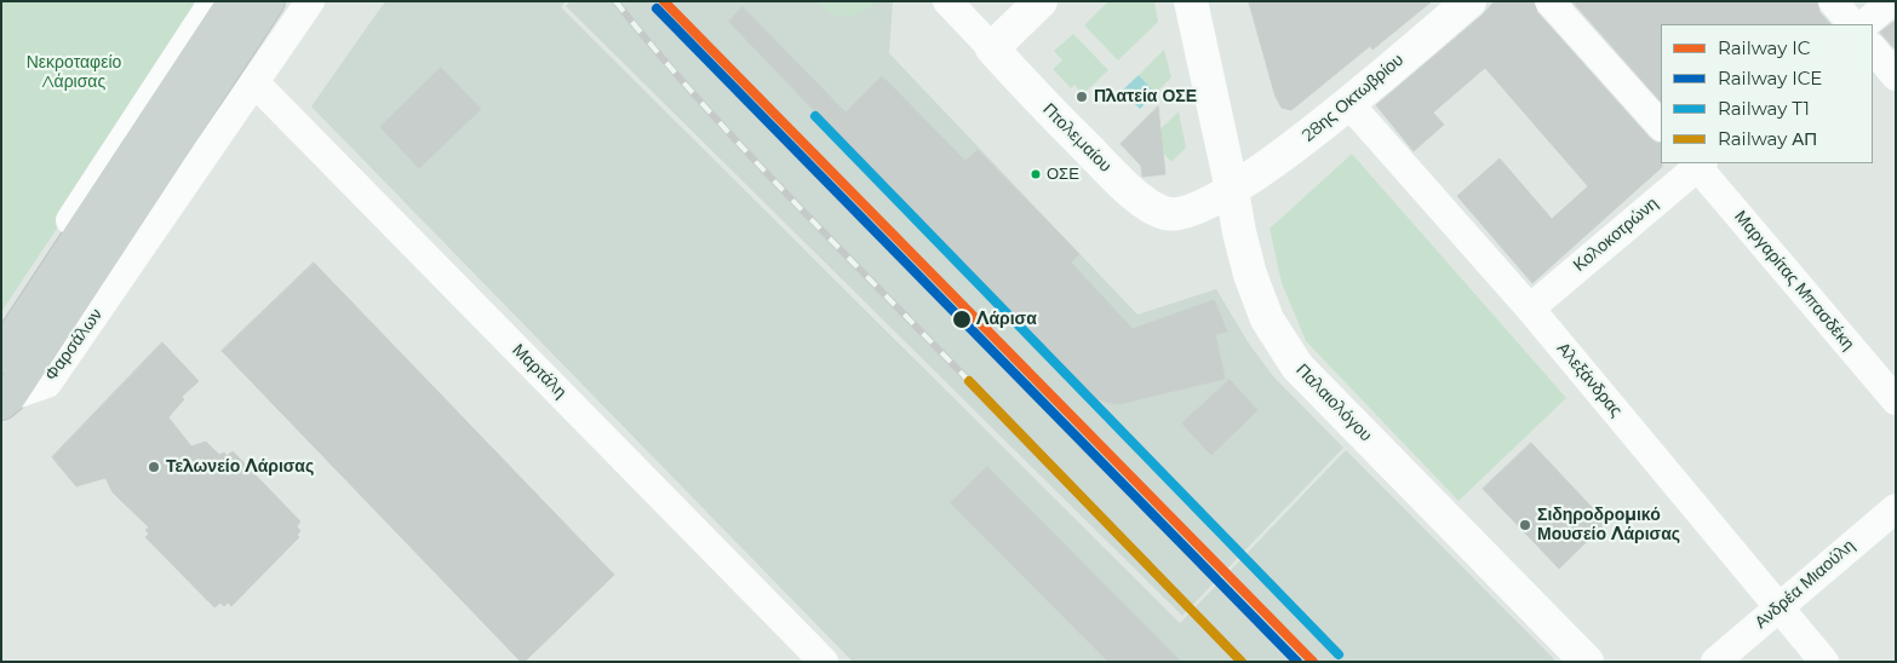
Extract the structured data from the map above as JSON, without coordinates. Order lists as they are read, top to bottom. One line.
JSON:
{"streets":{"main road":["Φαρσάλων"],"street":["28ης Οκτωβρίου","Πτολεμαίου","Κολοκοτρώνη","Μαργαρίτας Μπασδέκη","Μαρτάλη","Αλεξάνδρας","Παλαιολόγου","Ανδρέα Μιαούλη"]},"crossings":[["28ης Οκτωβρίου","Πτολεμαίου"],["28ης Οκτωβρίου","Αλεξάνδρας"],["28ης Οκτωβρίου","Παλαιολόγου"],["Πτολεμαίου","Παλαιολόγου"],["Κολοκοτρώνη","Μαργαρίτας Μπασδέκη"],["Κολοκοτρώνη","Αλεξάνδρας"],["Φαρσάλων","Μαρτάλη"],["Αλεξάνδρας","Ανδρέα Μιαούλη"]],"parks":["Νεκροταφείο Λάρισας"],"places":["Πλατεία ΟΣΕ","ΟΣΕ","Λάρισα","Τελωνείο Λάρισας","Σιδηροδρομικό Μουσείο Λάρισας"],"lines":["rail line IC","rail line ICE","rail line T1","rail line ΑΠ"],"legend":["Railway IC","Railway ICE","Railway T1","Railway ΑΠ"]}
